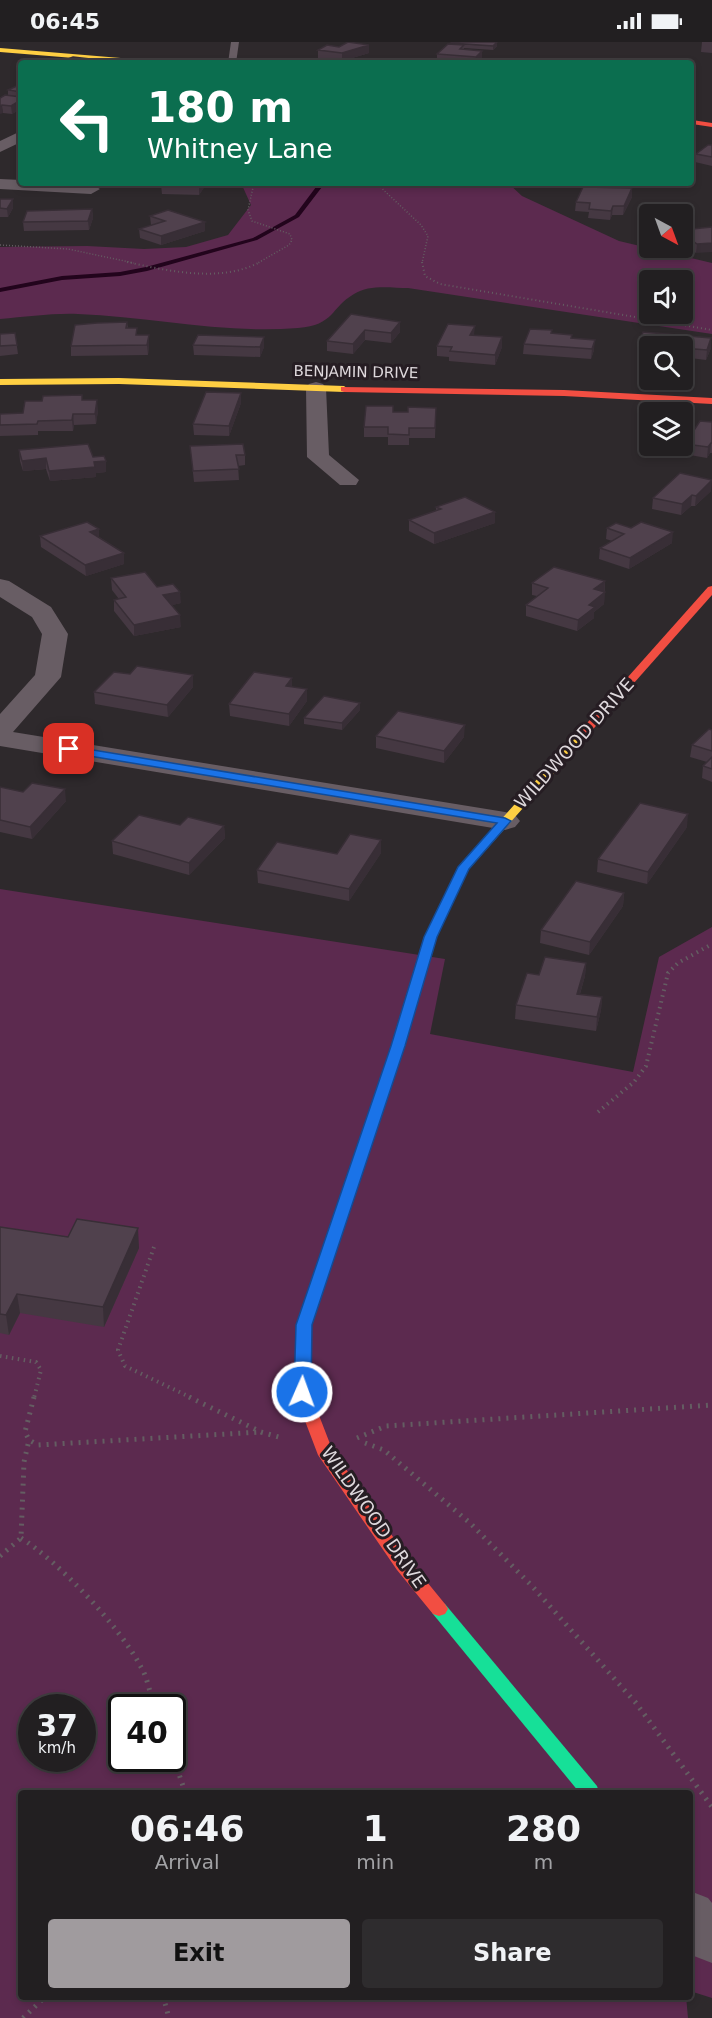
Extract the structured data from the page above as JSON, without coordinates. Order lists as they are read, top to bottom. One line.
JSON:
{"streets":{"street":["BENJAMIN DRIVE","WILDWOOD DRIVE"]},"north":"bottom right","page":{"status":"06:45","turn":["180 m","Whitney Lane"],"speed":"37 km/h","limit":"40","eta":["06:46","Arrival","1","min","280","m"],"buttons":["Exit","Share"]}}
